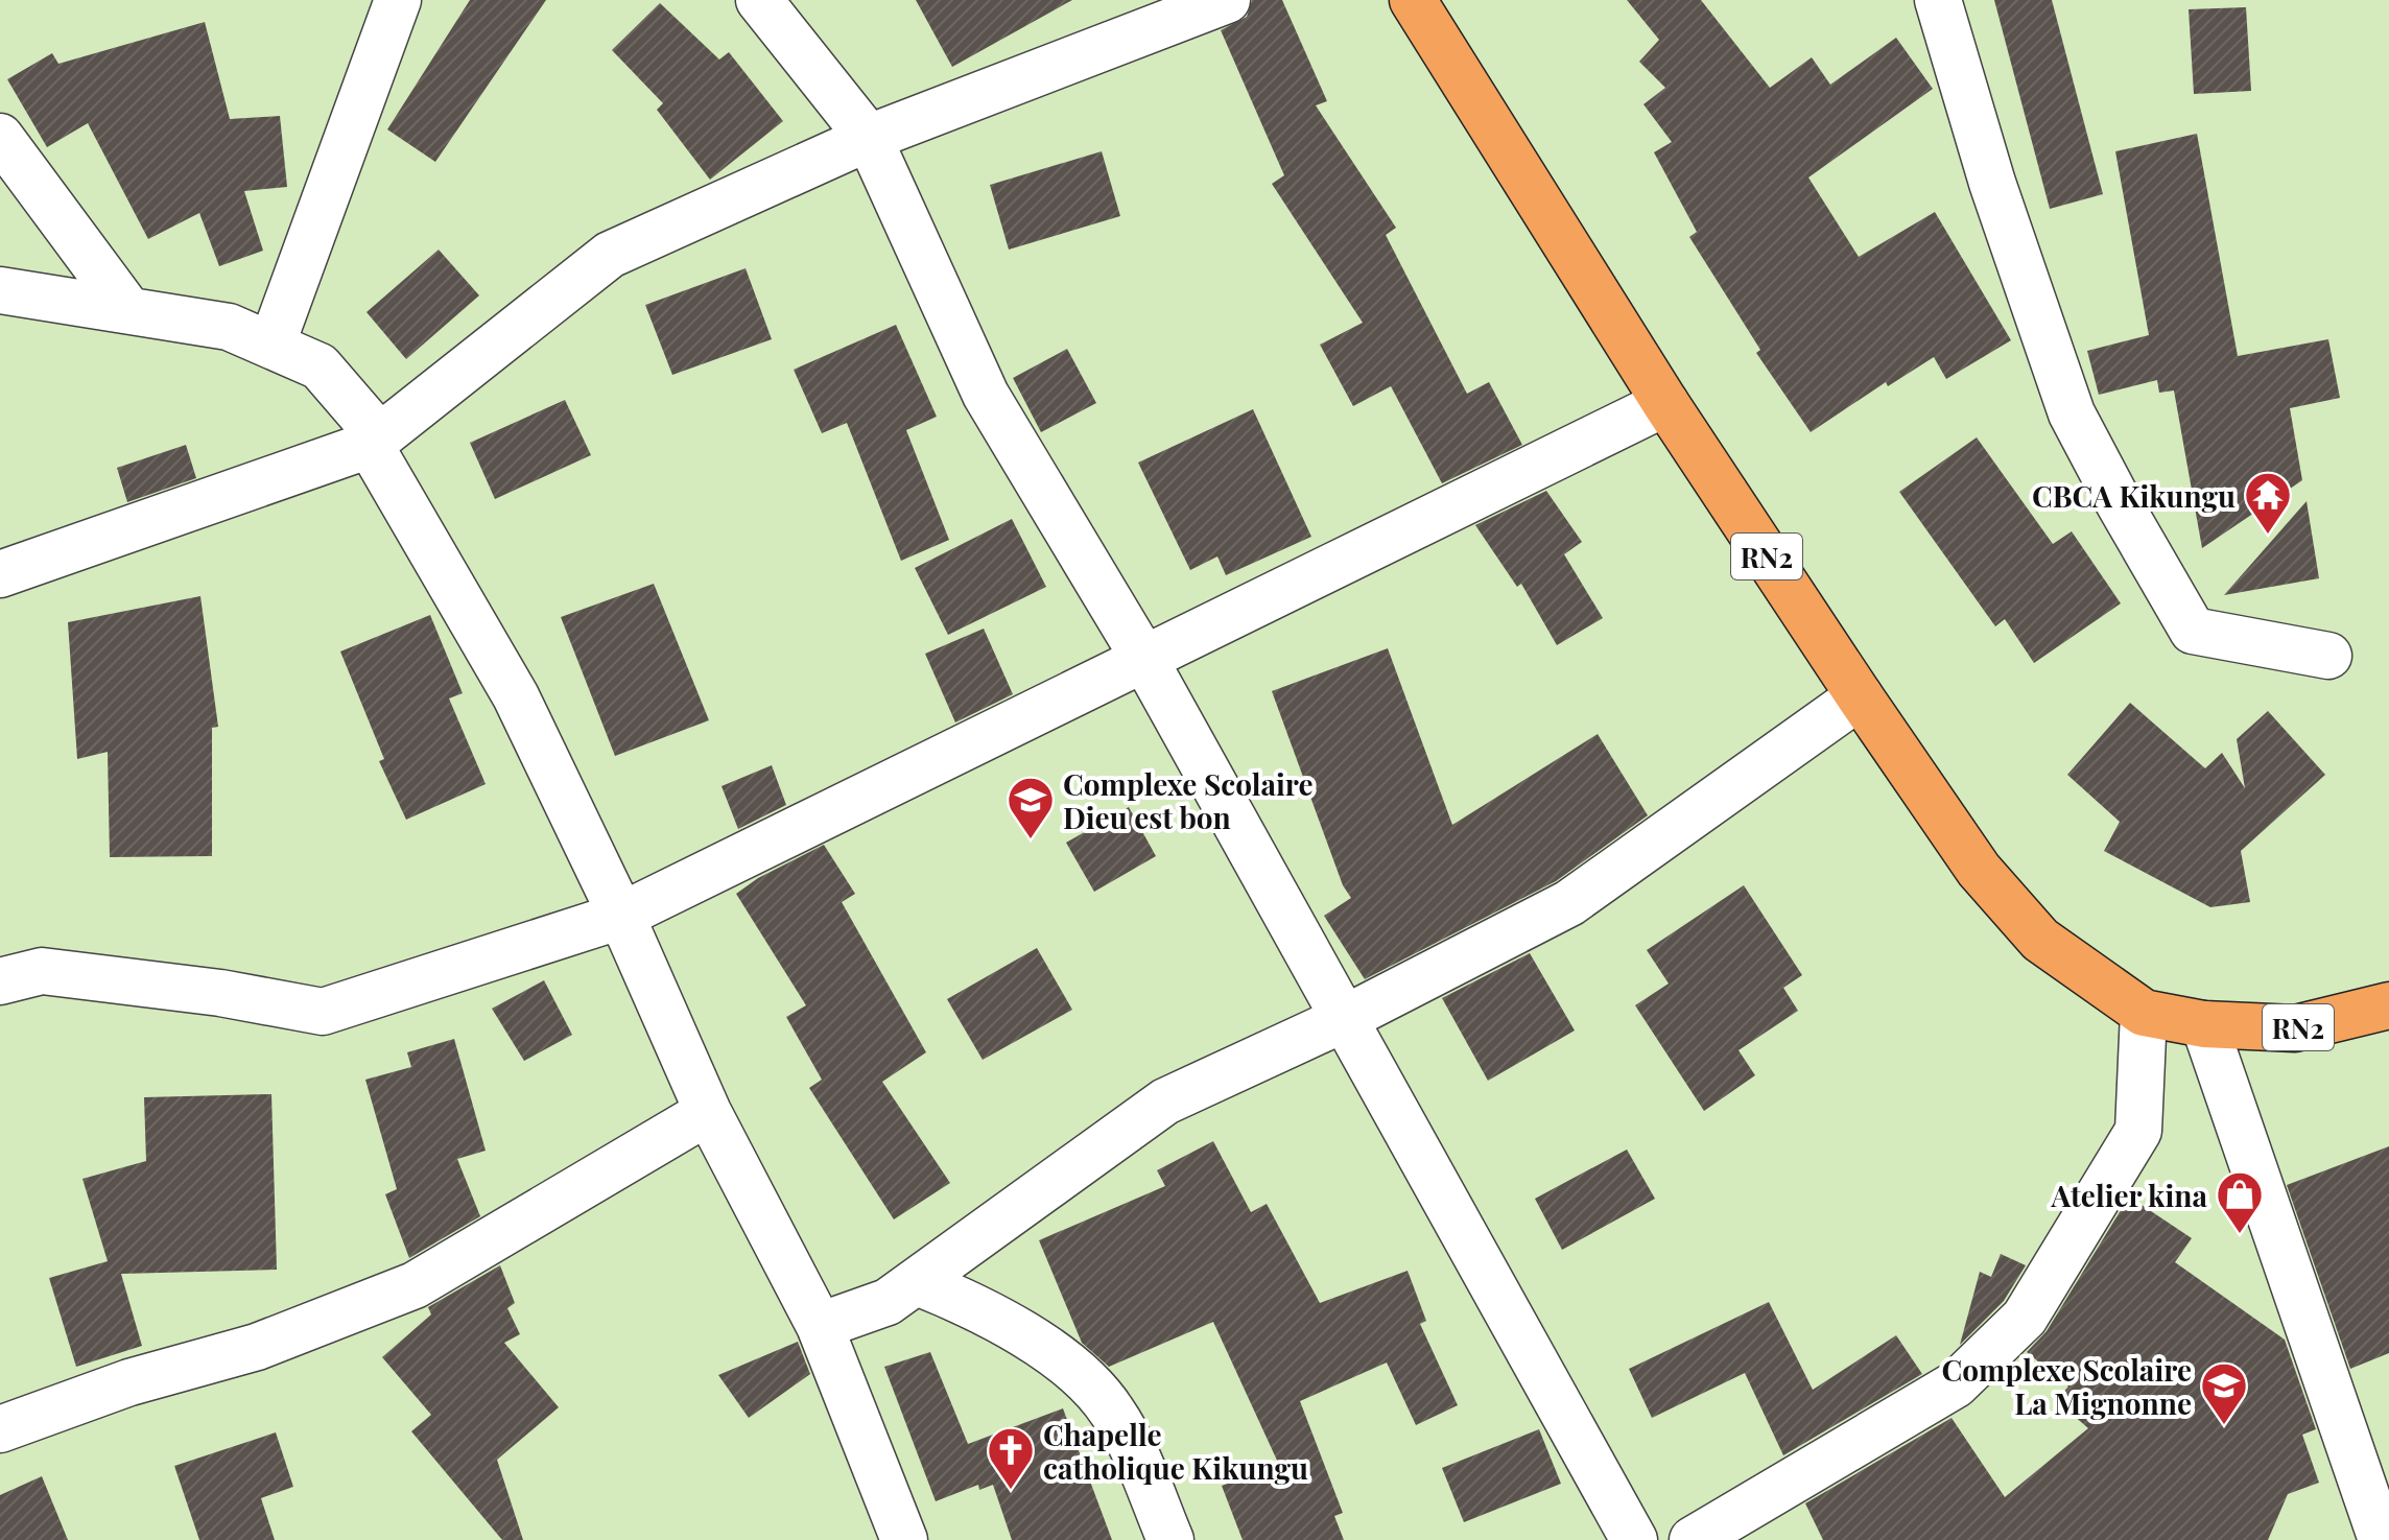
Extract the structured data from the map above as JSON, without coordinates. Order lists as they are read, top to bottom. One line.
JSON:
{"streets":{"highway":["RN2"]},"places":{"temple":["CBCA Kikungu"],"school or university":["Complexe Scolaire Dieu est bon","Complexe Scolaire La Mignonne"],"shop":["Atelier kina"],"church":["Chapelle catholique Kikungu"]}}
